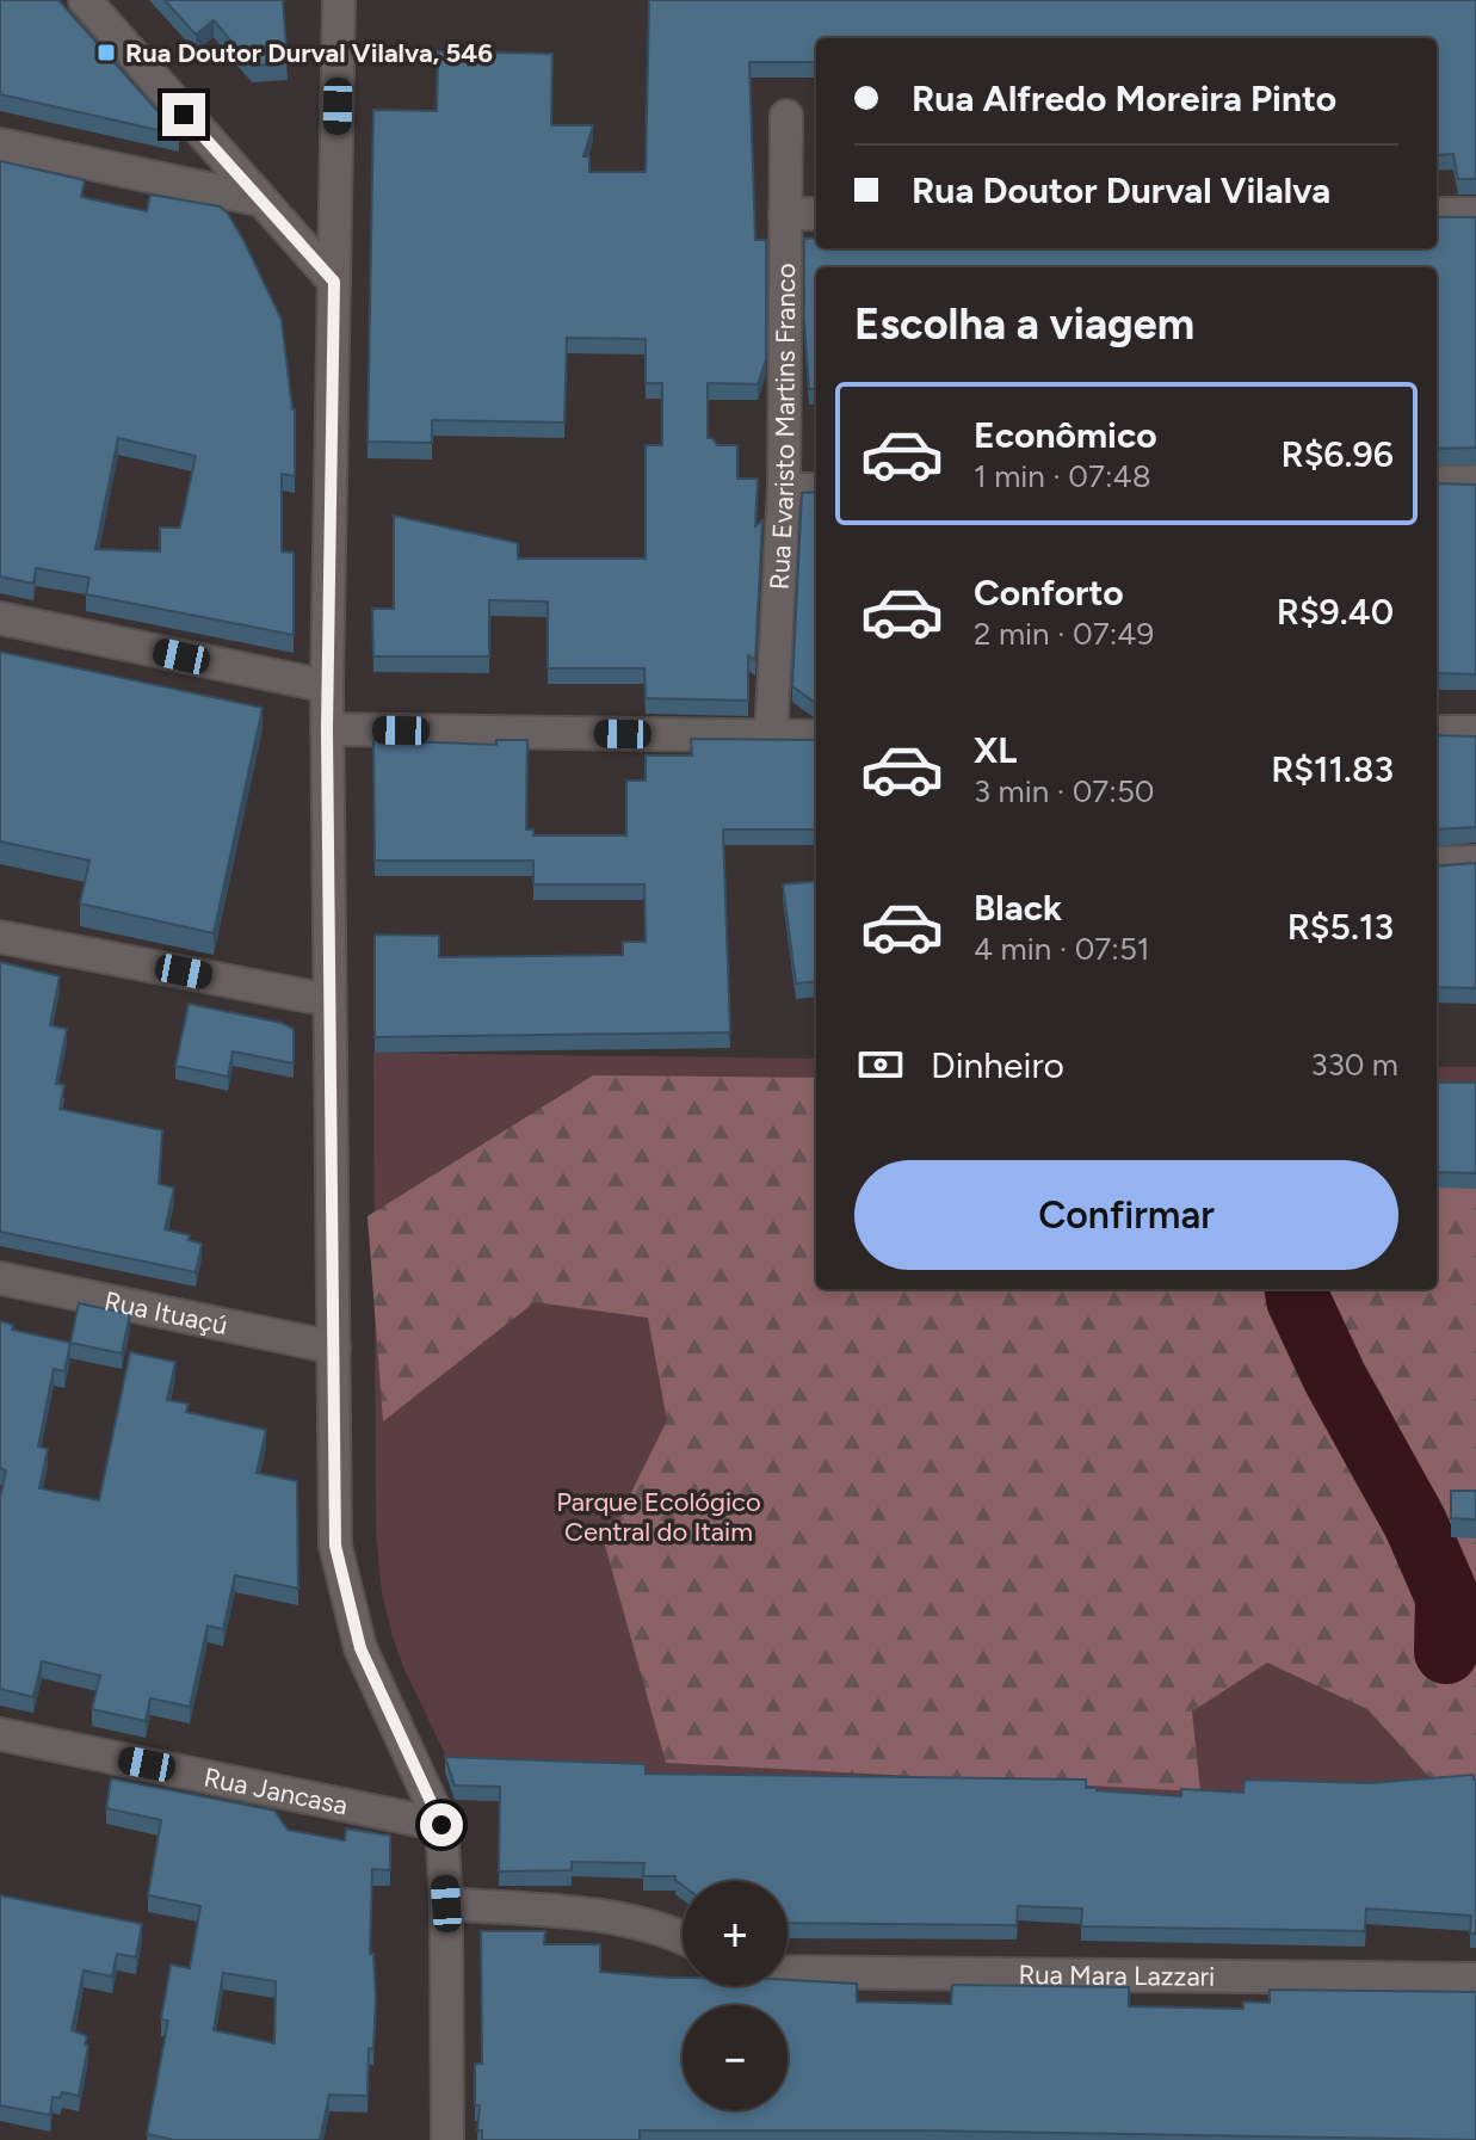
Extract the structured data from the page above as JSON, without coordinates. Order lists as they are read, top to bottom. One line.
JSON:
{"streets":{"street":["Rua Evaristo Martins Franco","Rua Ituaçú","Rua Jancasa","Rua Mara Lazzari"]},"parks":["Parque Ecológico Central do Itaim"],"places":{"transit":["Rua Doutor Durval Vilalva, 546"]},"page":{"banner":["Rua Alfredo Moreira Pinto","Rua Doutor Durval Vilalva"],"heading":"Escolha a viagem","list":[{"name":"Econômico","note":"1 min · 07:48","value":"R$6.96"},{"name":"Conforto","note":"2 min · 07:49","value":"R$9.40"},{"name":"XL","note":"3 min · 07:50","value":"R$11.83"},{"name":"Black","note":"4 min · 07:51","value":"R$5.13"}],"pay":["Dinheiro","330 m"],"buttons":"Confirmar","map_buttons":["+","−"]}}
